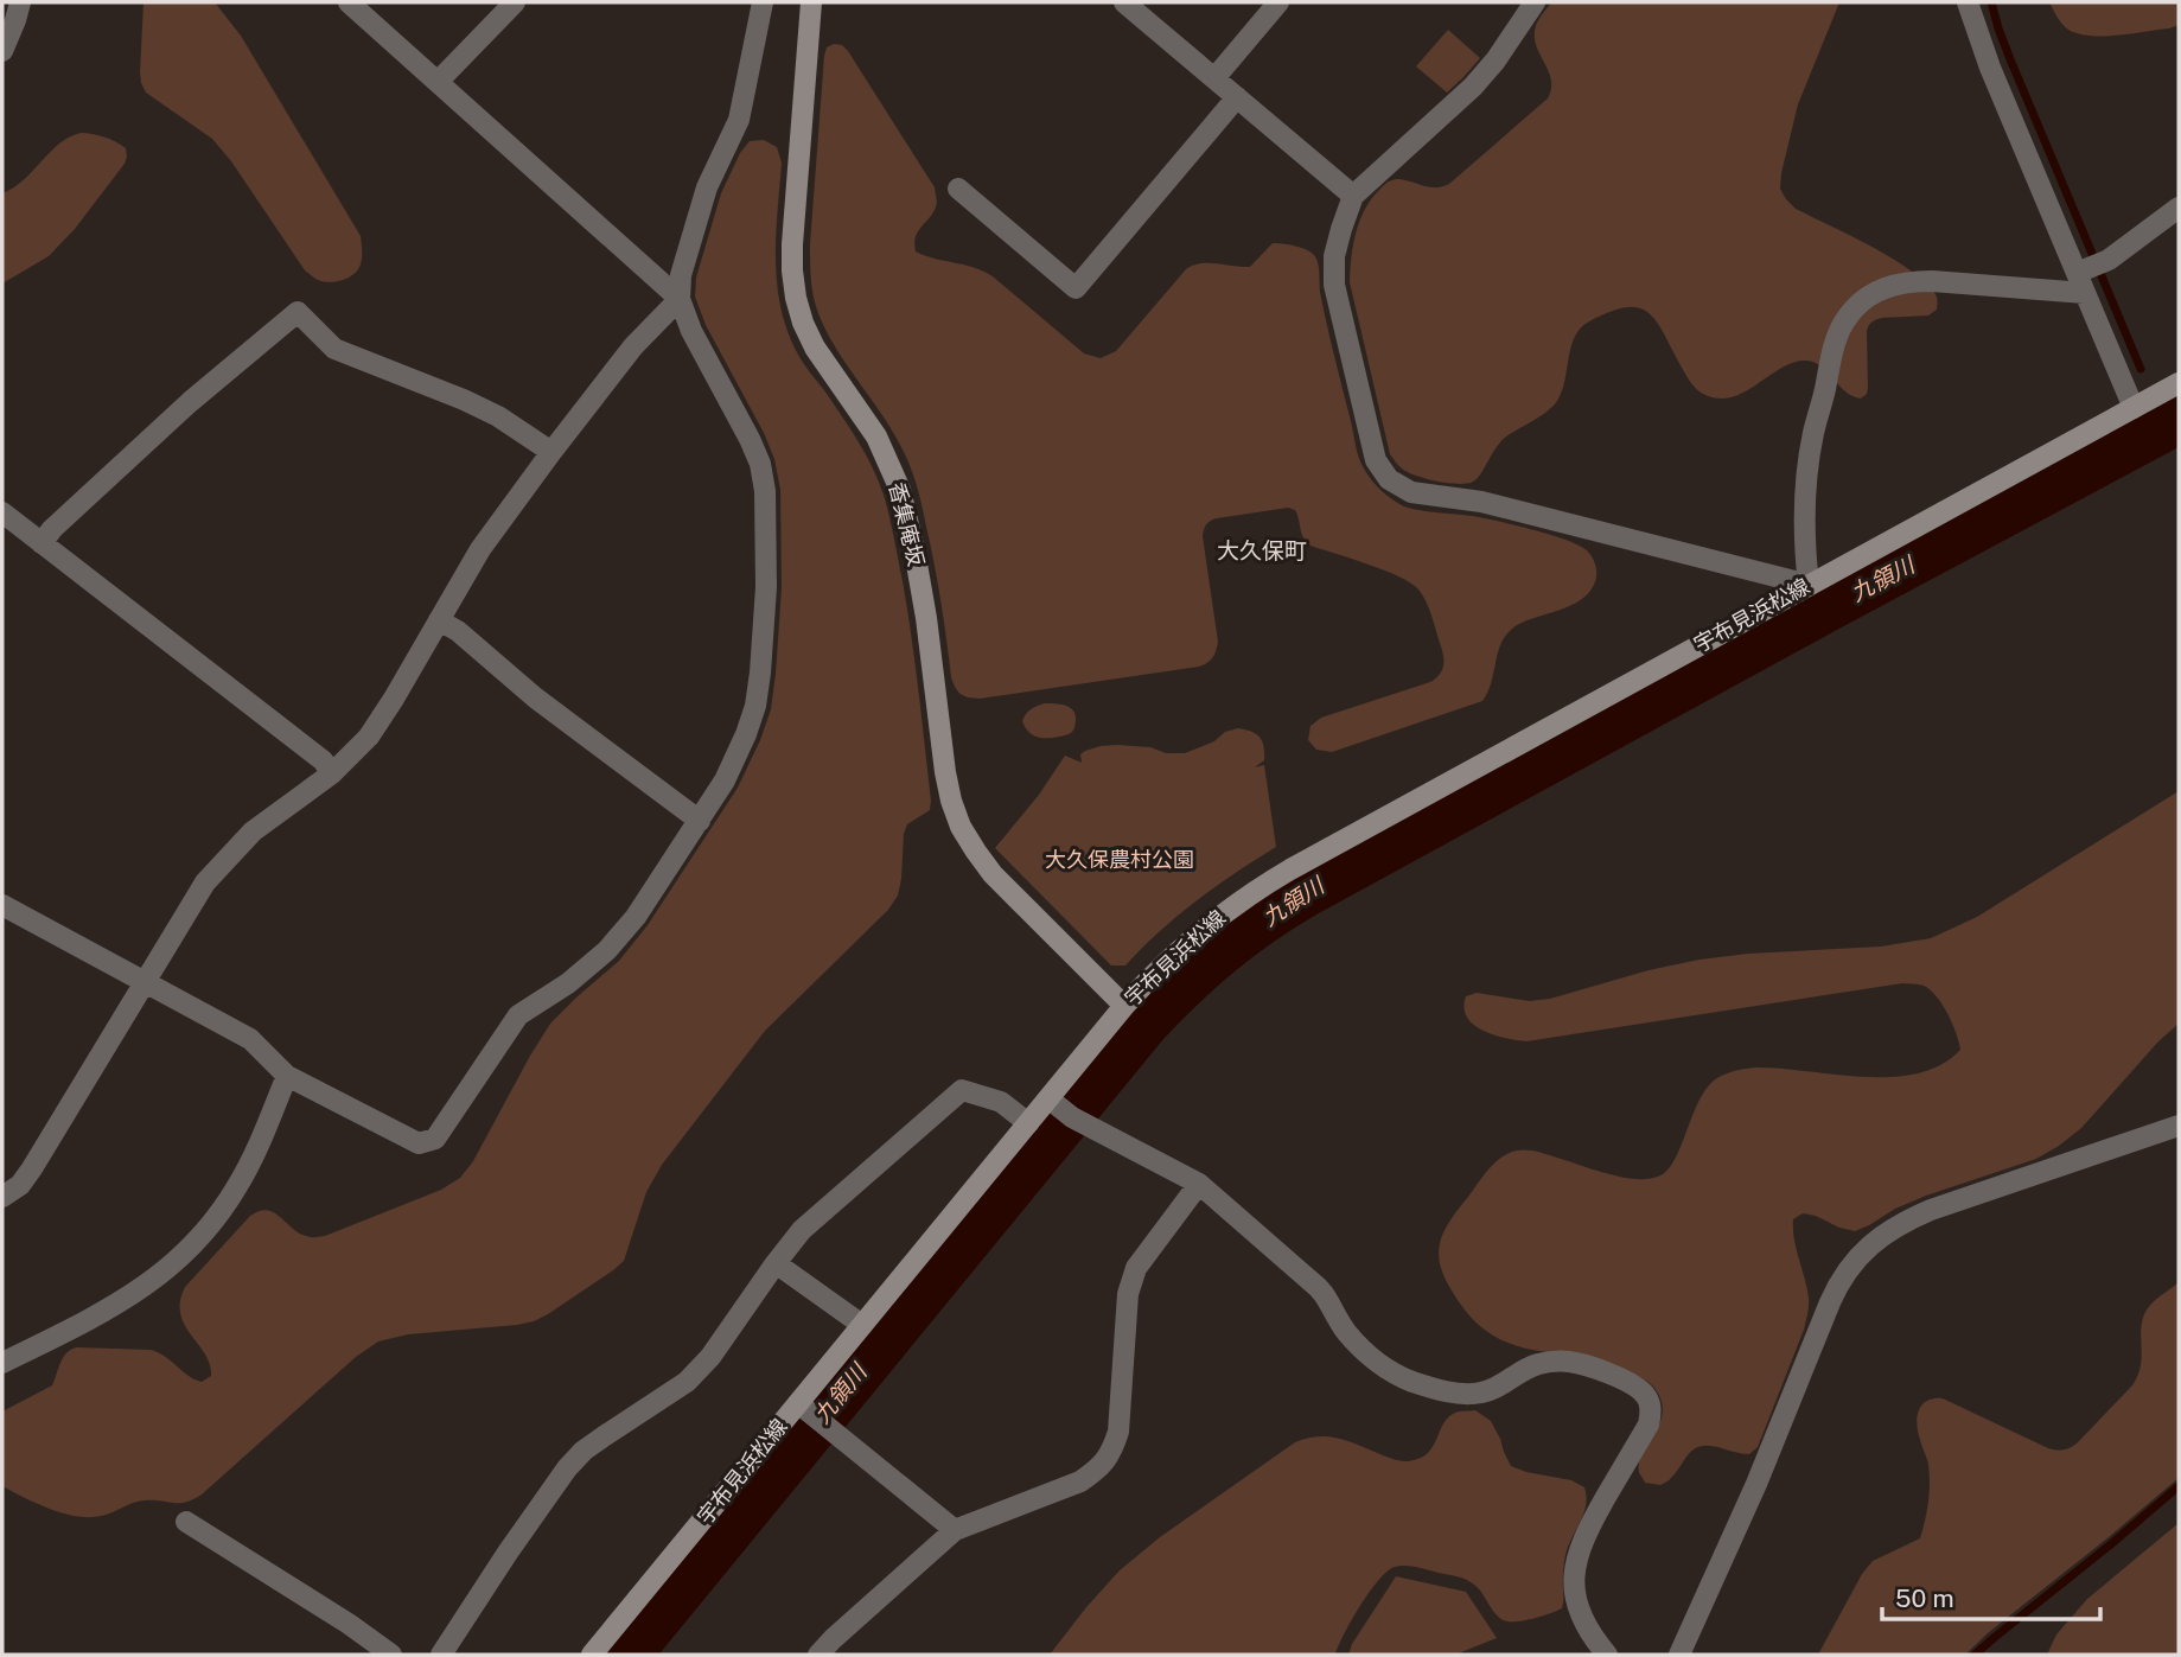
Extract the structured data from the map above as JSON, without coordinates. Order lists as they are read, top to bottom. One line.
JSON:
{"streets":{"main road":["香集庵坂","宇布見浜松線"]},"crossings":[["香集庵坂","宇布見浜松線"]],"districts":["大久保町"],"water":["九領川"],"parks":["大久保農村公園"],"scale_bar":"50 m"}
